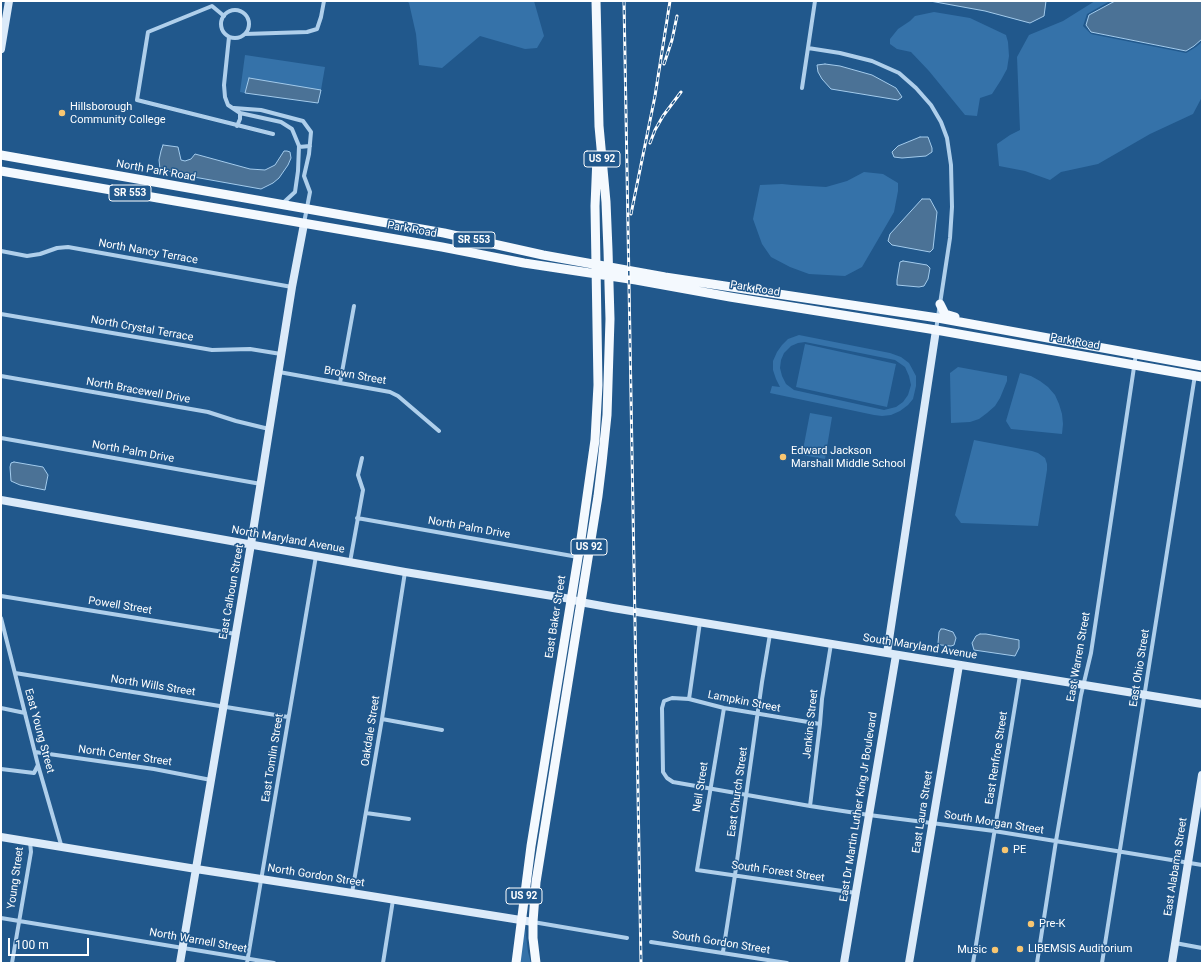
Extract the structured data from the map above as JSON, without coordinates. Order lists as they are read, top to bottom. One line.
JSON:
{"streets":{"main road":["US 92","North Park Road","SR 553","Park Road","East Baker Street"],"street":["North Nancy Terrace","North Crystal Terrace","Brown Street","North Bracewell Drive","North Palm Drive","North Maryland Avenue","East Calhoun Street","Powell Street","South Maryland Avenue","East Warren Street","East Ohio Street","North Wills Street","Lampkin Street","Jenkins Street","East Young Street","Oakdale Street","North Center Street","East Tomlin Street","East Renfroe Street","Neil Street","East Church Street","East Dr Martin Luther King Jr Boulevard","East Laura Street","South Morgan Street","East Alabama Street","South Forest Street","North Gordon Street","Young Street","North Warnell Street","South Gordon Street"]},"crossings":[["US 92","Park Road"],["US 92","East Baker Street"],["US 92","North Gordon Street"],["North Park Road","Park Road"],["SR 553","Park Road"],["SR 553","East Calhoun Street"],["Park Road","East Calhoun Street"],["Park Road","East Baker Street"],["Park Road","East Warren Street"],["Park Road","East Ohio Street"],["North Nancy Terrace","East Calhoun Street"],["North Crystal Terrace","East Calhoun Street"],["Brown Street","East Calhoun Street"],["North Bracewell Drive","East Calhoun Street"],["North Palm Drive","East Calhoun Street"],["North Palm Drive","East Baker Street"],["North Maryland Avenue","East Calhoun Street"],["North Maryland Avenue","East Baker Street"],["North Maryland Avenue","South Maryland Avenue"],["North Maryland Avenue","Oakdale Street"],["North Maryland Avenue","East Tomlin Street"],["East Calhoun Street","Powell Street"],["East Calhoun Street","North Wills Street"],["East Calhoun Street","North Center Street"],["East Calhoun Street","North Gordon Street"],["East Calhoun Street","North Warnell Street"],["East Baker Street","South Maryland Avenue"],["East Baker Street","North Gordon Street"],["South Maryland Avenue","East Warren Street"],["South Maryland Avenue","East Ohio Street"],["South Maryland Avenue","Jenkins Street"],["South Maryland Avenue","East Renfroe Street"],["South Maryland Avenue","East Church Street"],["South Maryland Avenue","East Dr Martin Luther King Jr Boulevard"],["South Maryland Avenue","East Laura Street"],["East Warren Street","South Morgan Street"],["East Ohio Street","South Morgan Street"],["North Wills Street","East Young Street"],["North Wills Street","East Tomlin Street"],["Lampkin Street","Jenkins Street"],["Lampkin Street","Neil Street"],["Lampkin Street","East Church Street"],["Lampkin Street","South Morgan Street"],["Jenkins Street","South Morgan Street"],["East Young Street","North Center Street"],["East Young Street","North Gordon Street"],["Oakdale Street","North Gordon Street"],["East Tomlin Street","North Gordon Street"],["East Tomlin Street","North Warnell Street"],["East Renfroe Street","South Morgan Street"],["Neil Street","South Morgan Street"],["Neil Street","South Forest Street"],["East Church Street","South Morgan Street"],["East Church Street","South Forest Street"],["East Church Street","South Gordon Street"],["East Dr Martin Luther King Jr Boulevard","South Morgan Street"],["East Dr Martin Luther King Jr Boulevard","South Forest Street"],["East Laura Street","South Morgan Street"],["South Morgan Street","East Alabama Street"],["North Gordon Street","Young Street"],["Young Street","North Warnell Street"]],"places":["Hillsborough Community College","Edward Jackson Marshall Middle School","PE","Pre-K","LIBEMSIS Auditorium","Music"],"scale_bar":"100 m"}
